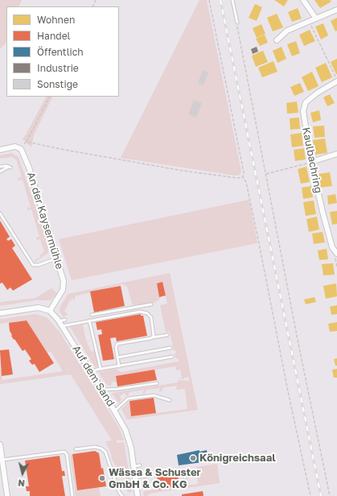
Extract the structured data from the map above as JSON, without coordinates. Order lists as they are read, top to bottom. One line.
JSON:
{"streets":{"street":["Kaulbachring","An der Kaysermühle","Auf dem Sand"]},"crossings":[["An der Kaysermühle","Auf dem Sand"]],"places":["Königreichsaal","Wässa & Schuster GmbH & Co. KG"],"legend":["Wohnen","Handel","Öffentlich","Industrie","Sonstige"],"north":"bottom"}
